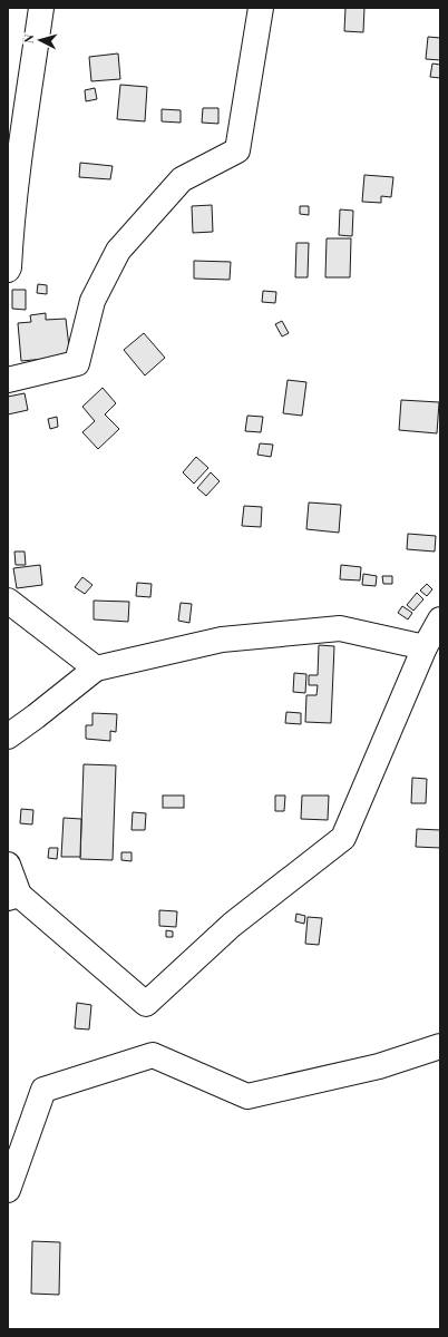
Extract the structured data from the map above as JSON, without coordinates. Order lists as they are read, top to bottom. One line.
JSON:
{"north":"left"}
